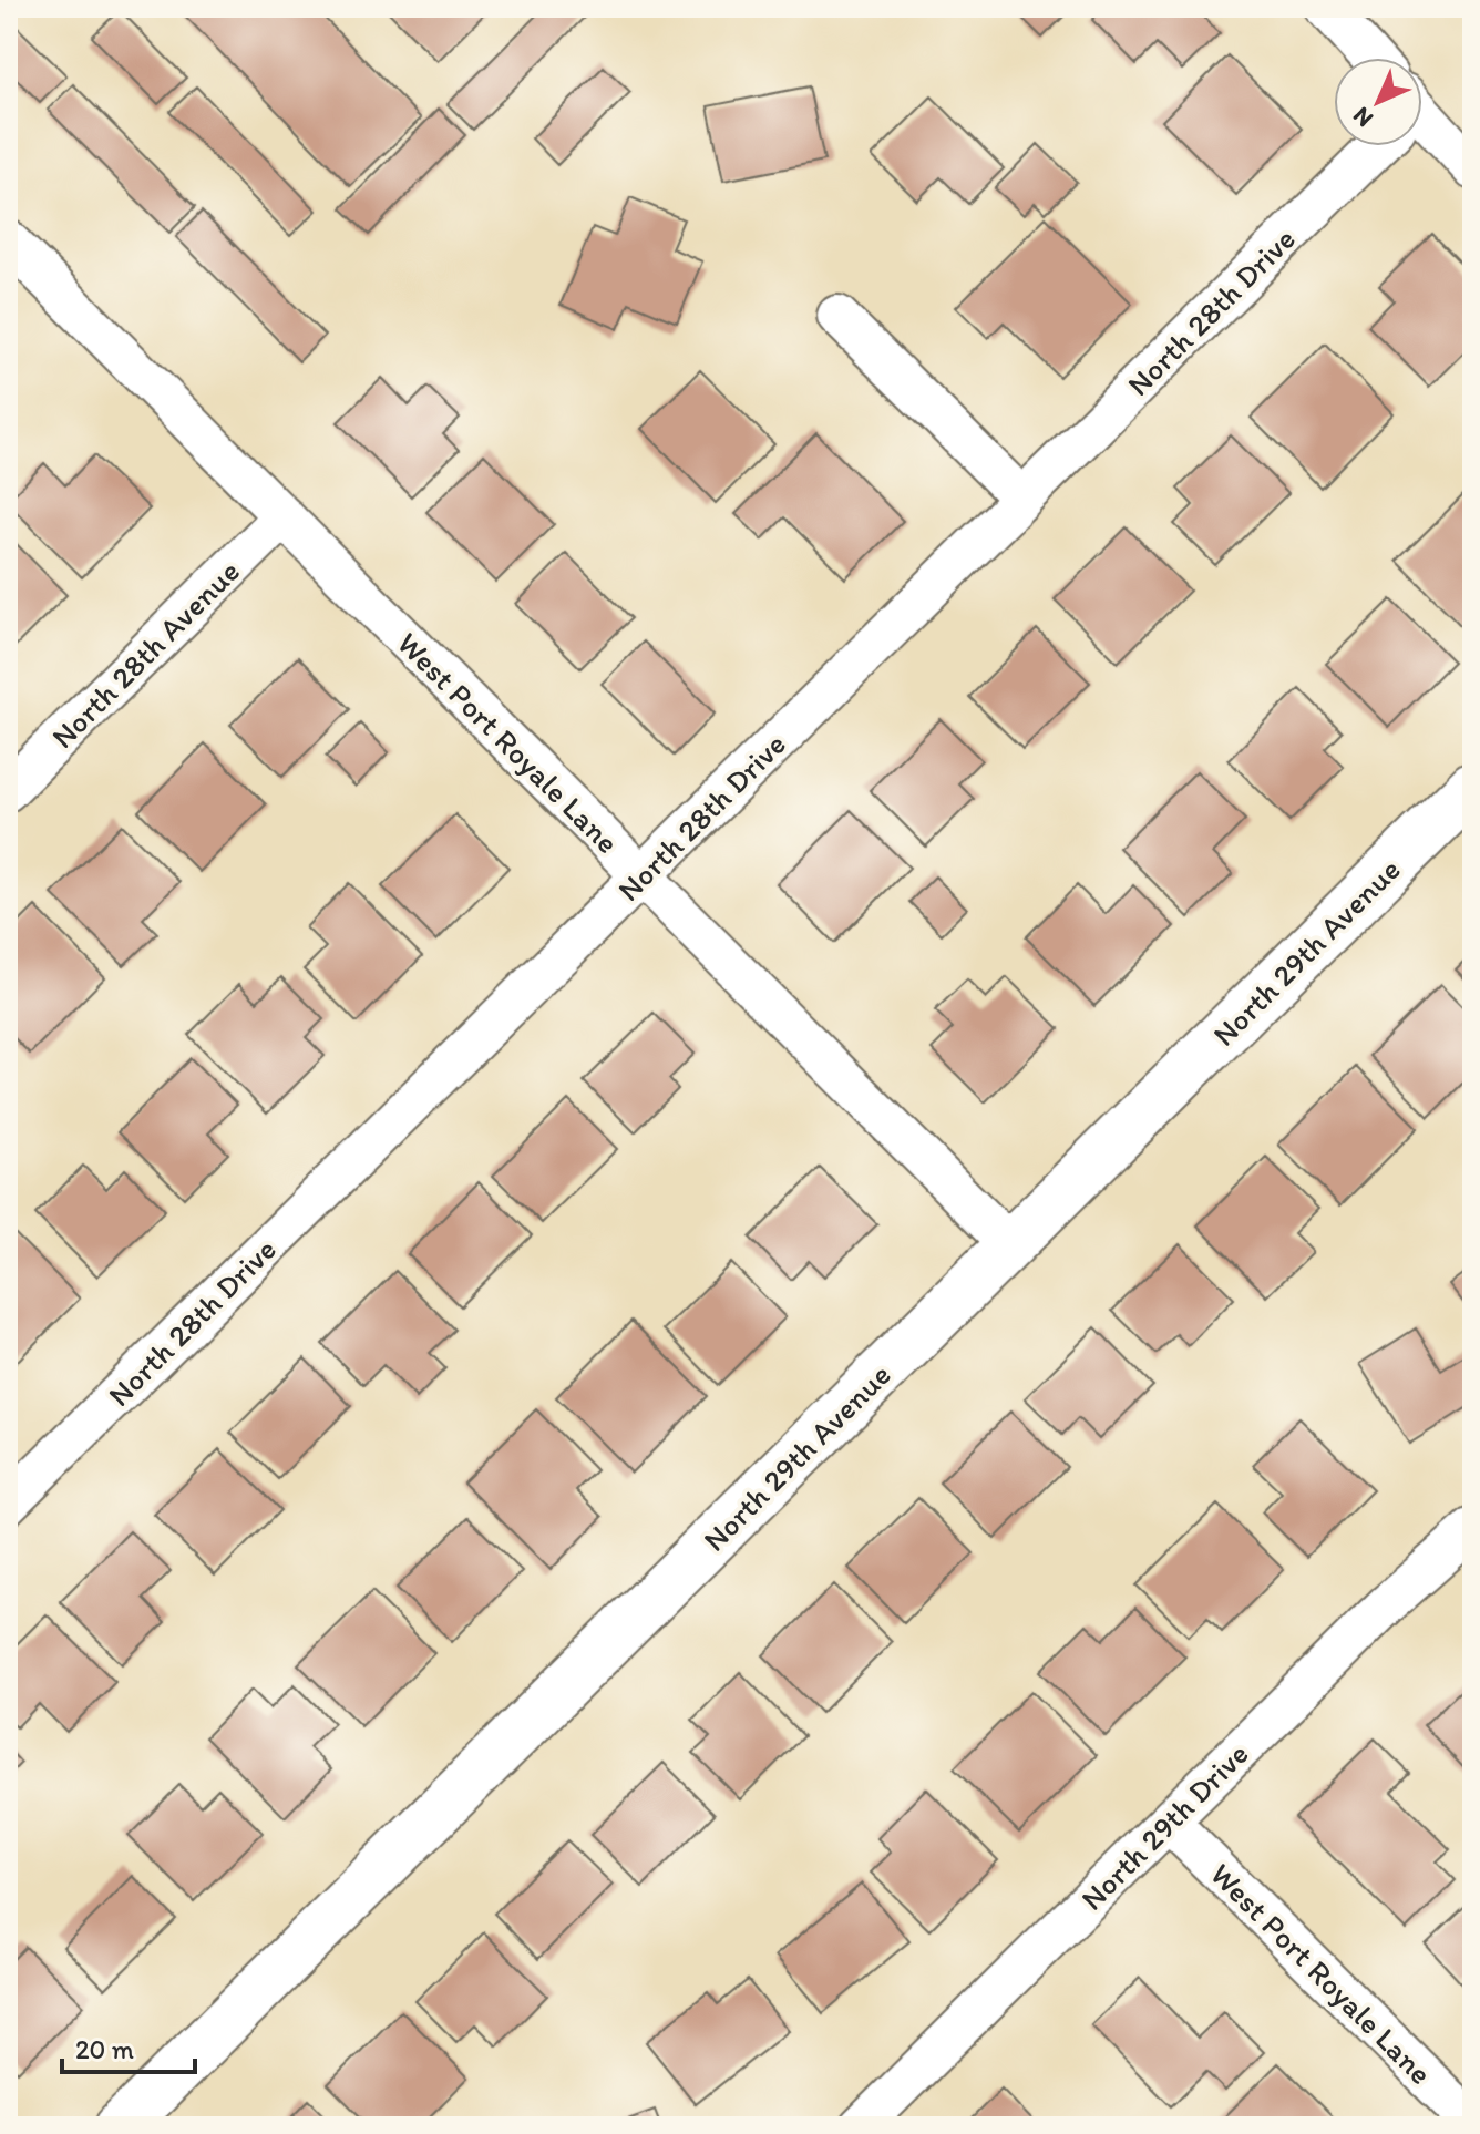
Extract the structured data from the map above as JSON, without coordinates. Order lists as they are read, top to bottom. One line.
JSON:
{"streets":{"street":["North 28th Drive","North 28th Avenue","West Port Royale Lane","North 29th Avenue","North 29th Drive"]},"crossings":[["North 28th Drive","West Port Royale Lane"],["North 28th Avenue","West Port Royale Lane"],["West Port Royale Lane","North 29th Avenue"],["West Port Royale Lane","North 29th Drive"]],"scale_bar":"20 m","north":"bottom left"}
